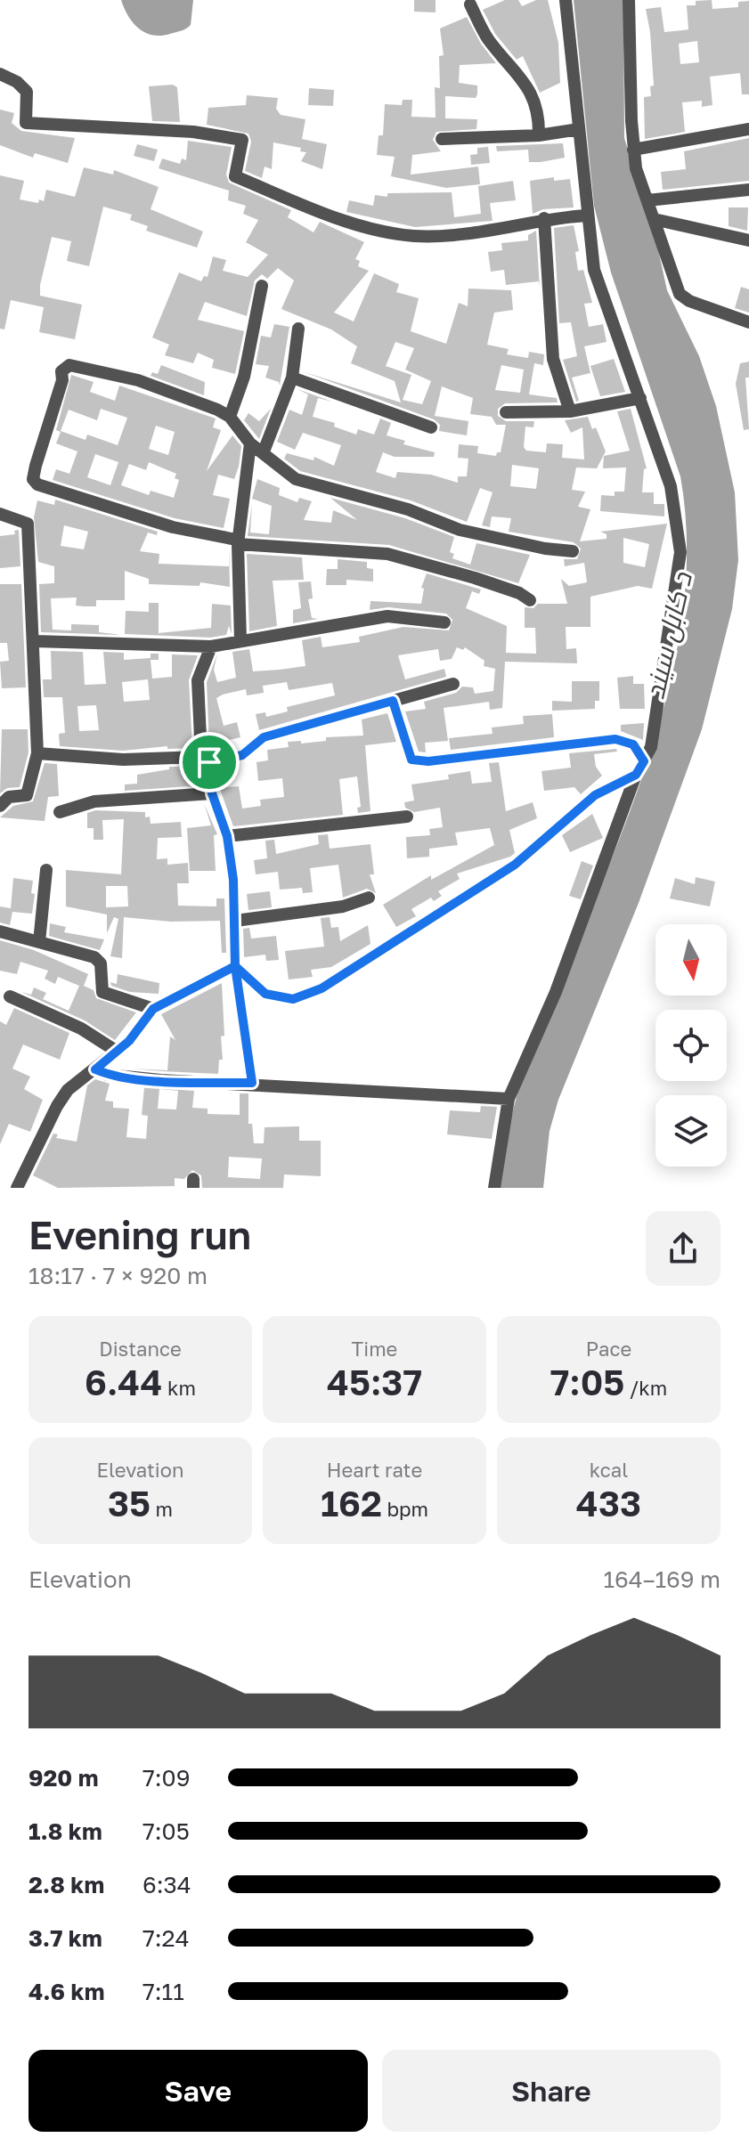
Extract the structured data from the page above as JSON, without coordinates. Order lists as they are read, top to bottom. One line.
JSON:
{"water":["د کابل سيند"],"north":"bottom","page":{"heading":["Evening run","18:17 · 7 × 920 m"],"stats":[["Distance","6.44 km"],["Time","45:37"],["Pace","7:05 /km"],["Elevation","35 m"],["Heart rate","162 bpm"],["kcal","433"]],"chart":["Elevation","164–169 m"],"list":[{"name":"920 m","note":"7:09"},{"name":"1.8 km","note":"7:05"},{"name":"2.8 km","note":"6:34"},{"name":"3.7 km","note":"7:24"},{"name":"4.6 km","note":"7:11"}],"buttons":["Save","Share"]}}
